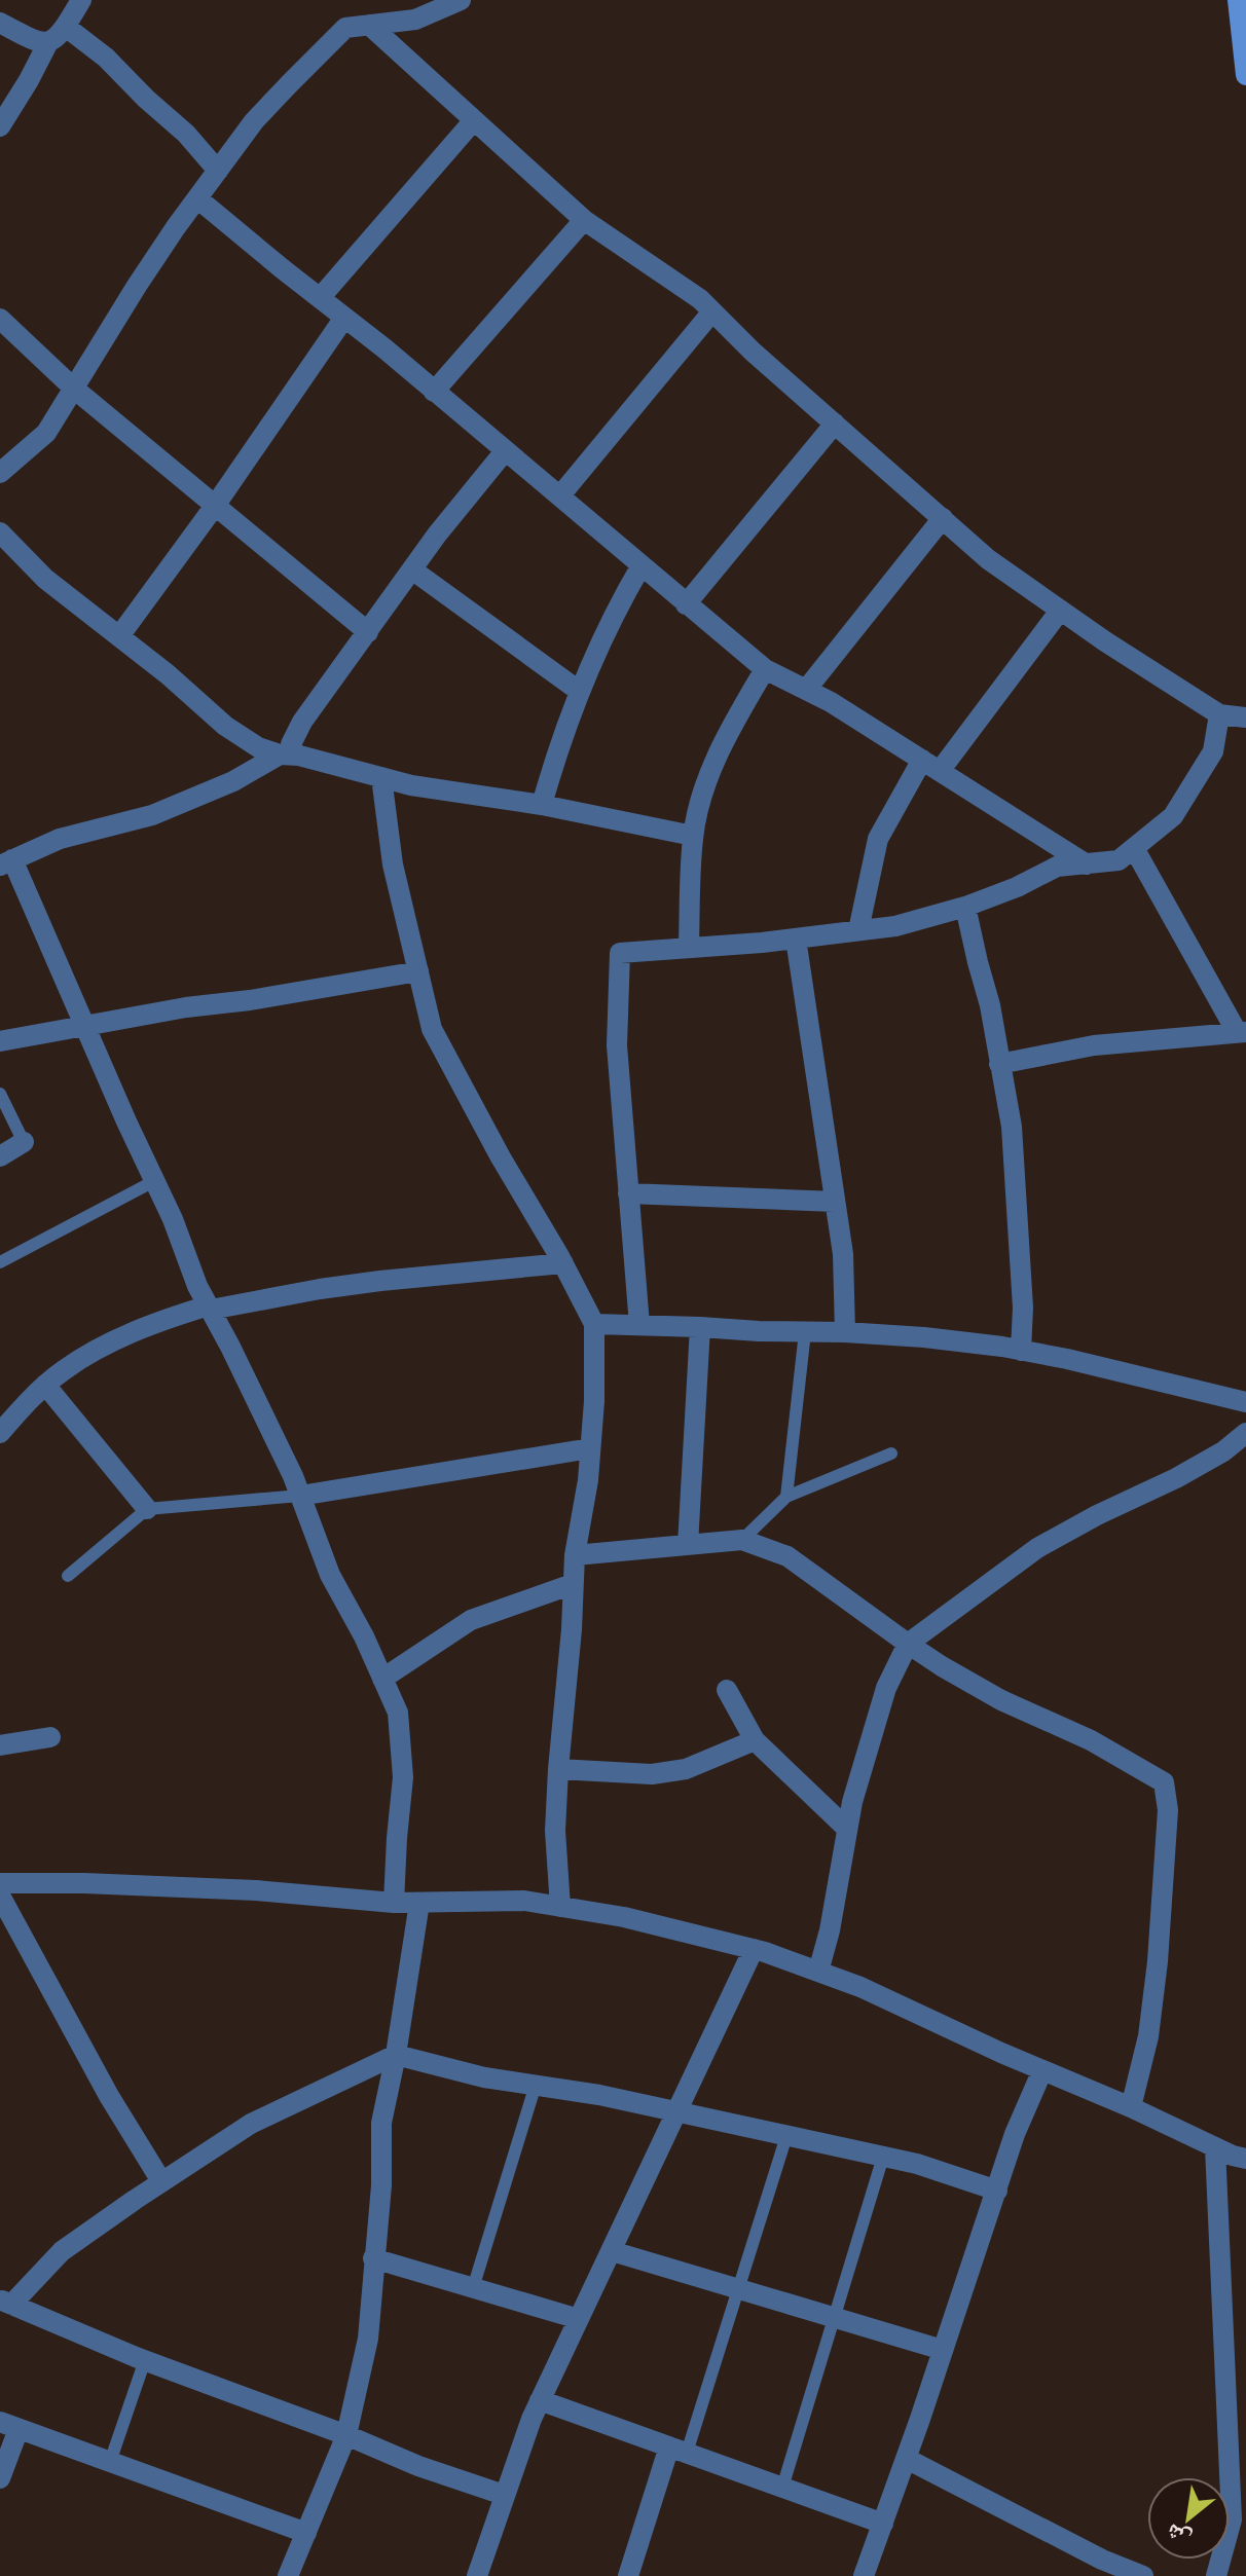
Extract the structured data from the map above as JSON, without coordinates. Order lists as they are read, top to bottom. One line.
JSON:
{"north":"bottom left"}
